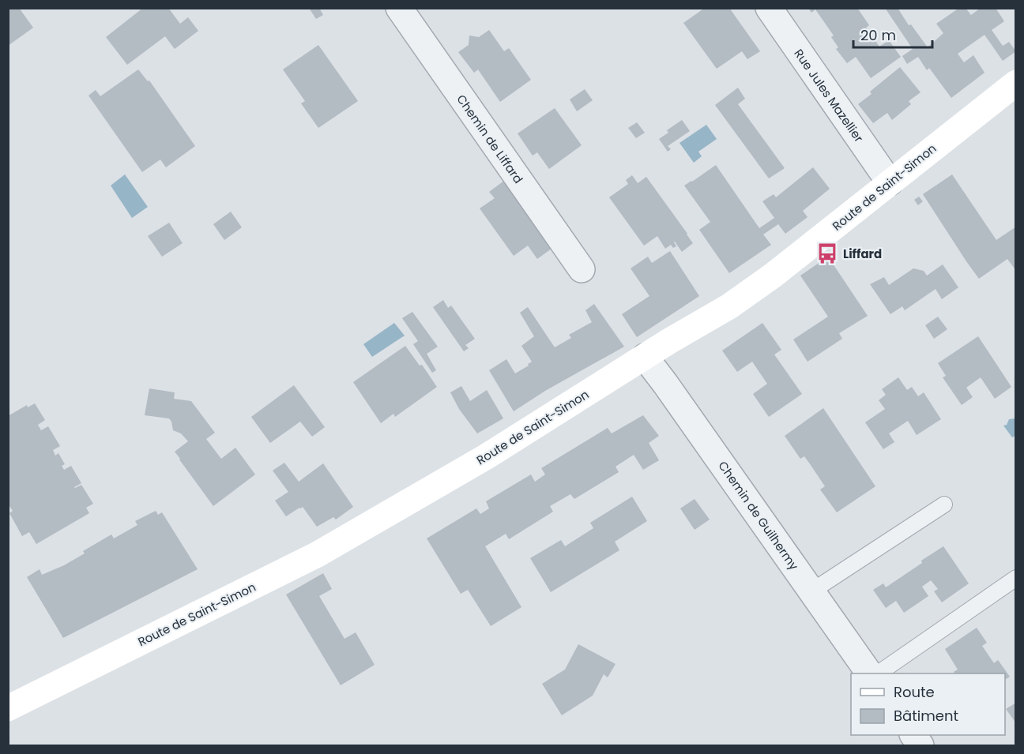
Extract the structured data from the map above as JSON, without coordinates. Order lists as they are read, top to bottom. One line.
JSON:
{"streets":{"main road":["Route de Saint-Simon"],"street":["Rue Jules Mazellier","Chemin de Liffard","Chemin de Guilhermy"]},"crossings":[["Rue Jules Mazellier","Route de Saint-Simon"],["Route de Saint-Simon","Chemin de Guilhermy"]],"places":{"bus stop":["Liffard"]},"legend":["Route","Bâtiment"],"scale_bar":"20 m"}
